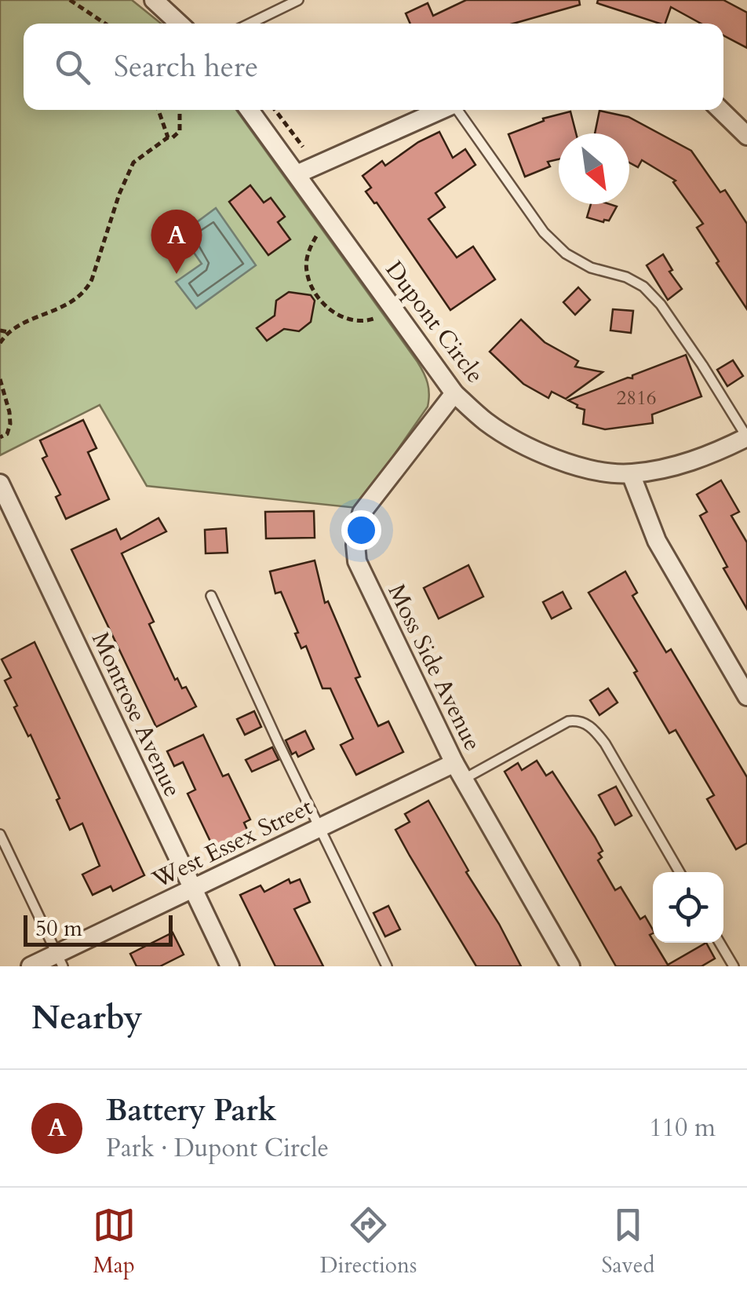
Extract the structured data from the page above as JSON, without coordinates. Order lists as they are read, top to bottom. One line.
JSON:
{"streets":{"street":["Dupont Circle","Moss Side Avenue","Montrose Avenue","West Essex Street"]},"crossings":[["Dupont Circle","Moss Side Avenue"],["Moss Side Avenue","West Essex Street"],["Montrose Avenue","West Essex Street"]],"house_numbers":["2816"],"scale_bar":"50 m","north":"bottom right","page":{"search":"Search here","pins":"A","scale":"50 m","heading":"Nearby","list":[{"mark":"A","name":"Battery Park","note":"Park · Dupont Circle","value":"110 m"}],"nav":["Map","Directions","Saved"]}}
